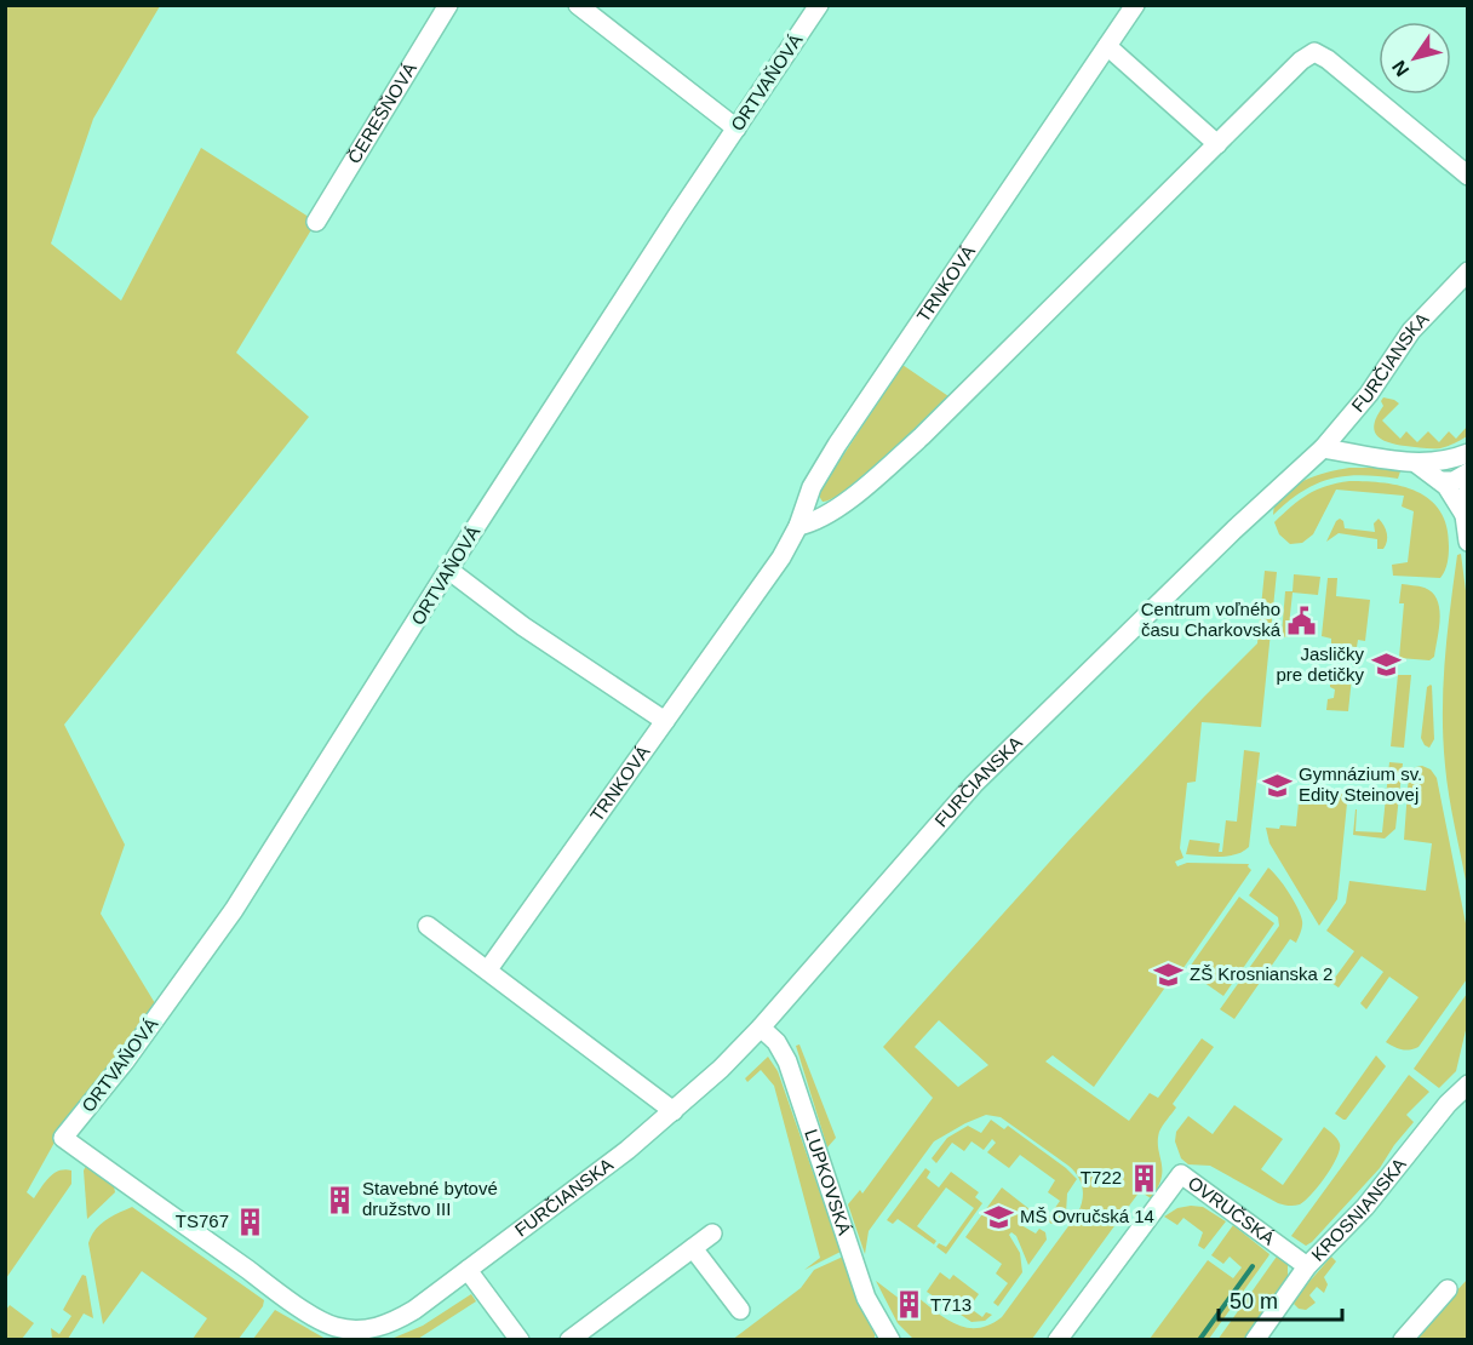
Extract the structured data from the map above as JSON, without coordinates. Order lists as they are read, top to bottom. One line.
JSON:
{"streets":{"street":["ORTVAŇOVÁ","ČEREŠŇOVÁ","TRNKOVÁ","FURČIANSKA","LUPKOVSKÁ","OVRUČSKÁ","KROSNIANSKA"]},"crossings":[["ORTVAŇOVÁ","FURČIANSKA"],["FURČIANSKA","LUPKOVSKÁ"],["OVRUČSKÁ","KROSNIANSKA"]],"places":{"public building":["Centrum voľného času Charkovská"],"school or university":["Jasličky pre detičky","Gymnázium sv. Edity Steinovej","ZŠ Krosnianska 2","MŠ Ovručská 14"],"building":["T722","Stavebné bytové družstvo III","TS767","T713"]},"scale_bar":"50 m","north":"bottom left"}
